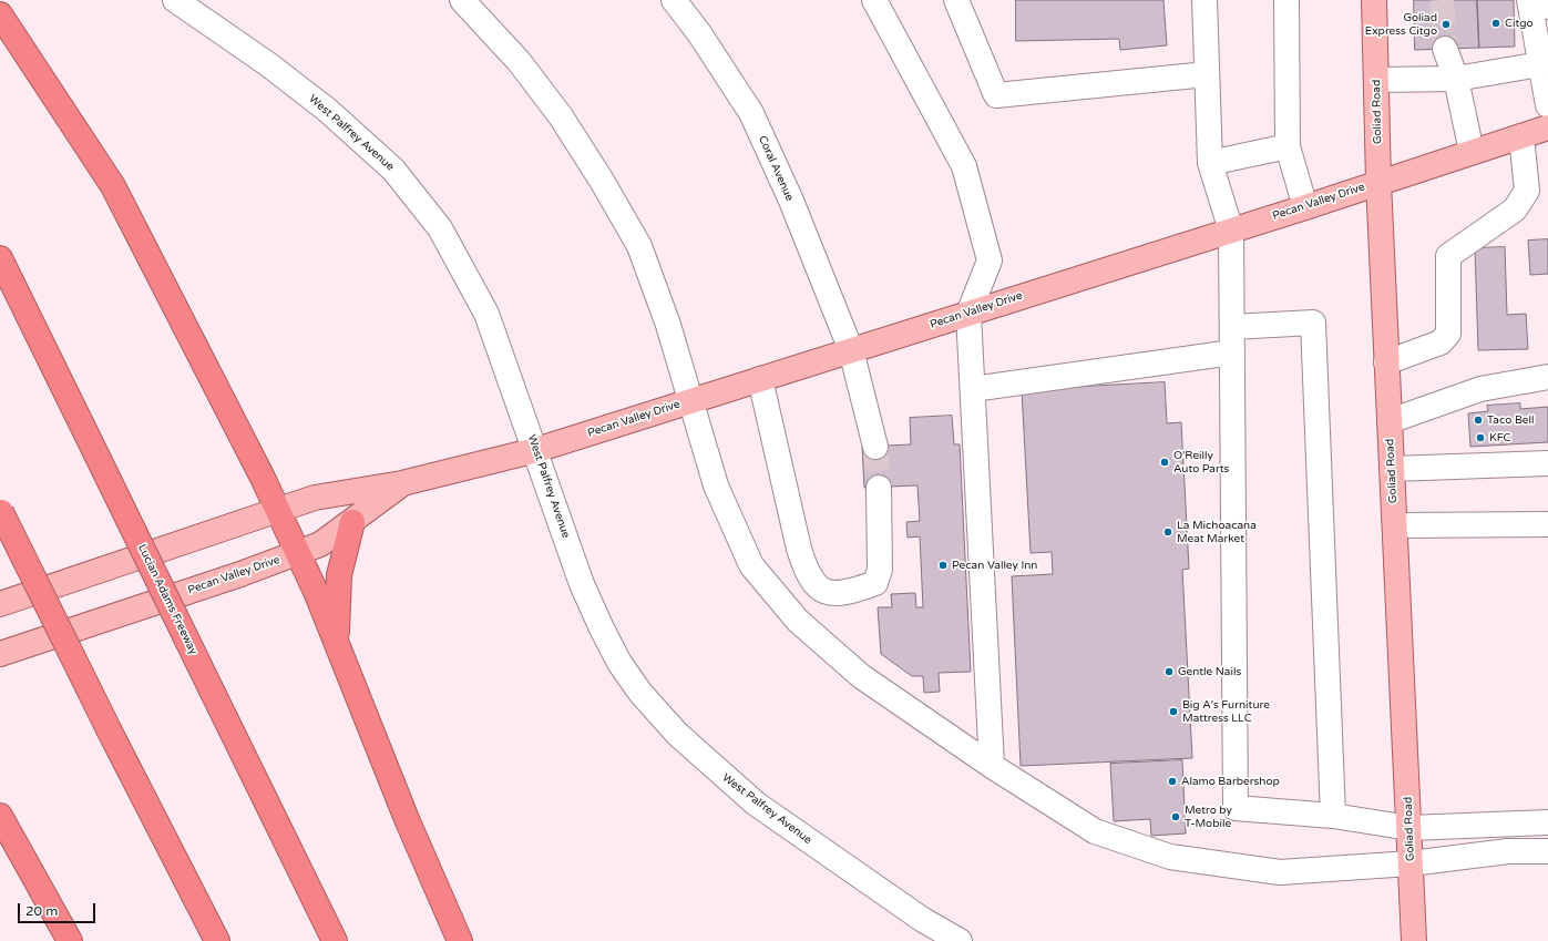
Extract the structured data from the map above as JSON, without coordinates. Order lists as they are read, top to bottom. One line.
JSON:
{"streets":{"highway":["Lucian Adams Freeway"],"main road":["Goliad Road","Pecan Valley Drive"],"street":["West Palfrey Avenue","Coral Avenue"]},"crossings":[["Goliad Road","Pecan Valley Drive"],["West Palfrey Avenue","Pecan Valley Drive"],["Coral Avenue","Pecan Valley Drive"]],"places":["Citgo","Goliad Express Citgo","Taco Bell","KFC","O'Reilly Auto Parts","La Michoacana Meat Market","Pecan Valley Inn","Gentle Nails","Big A's Furniture Mattress LLC","Alamo Barbershop","Metro by T-Mobile"],"scale_bar":"20 m"}
